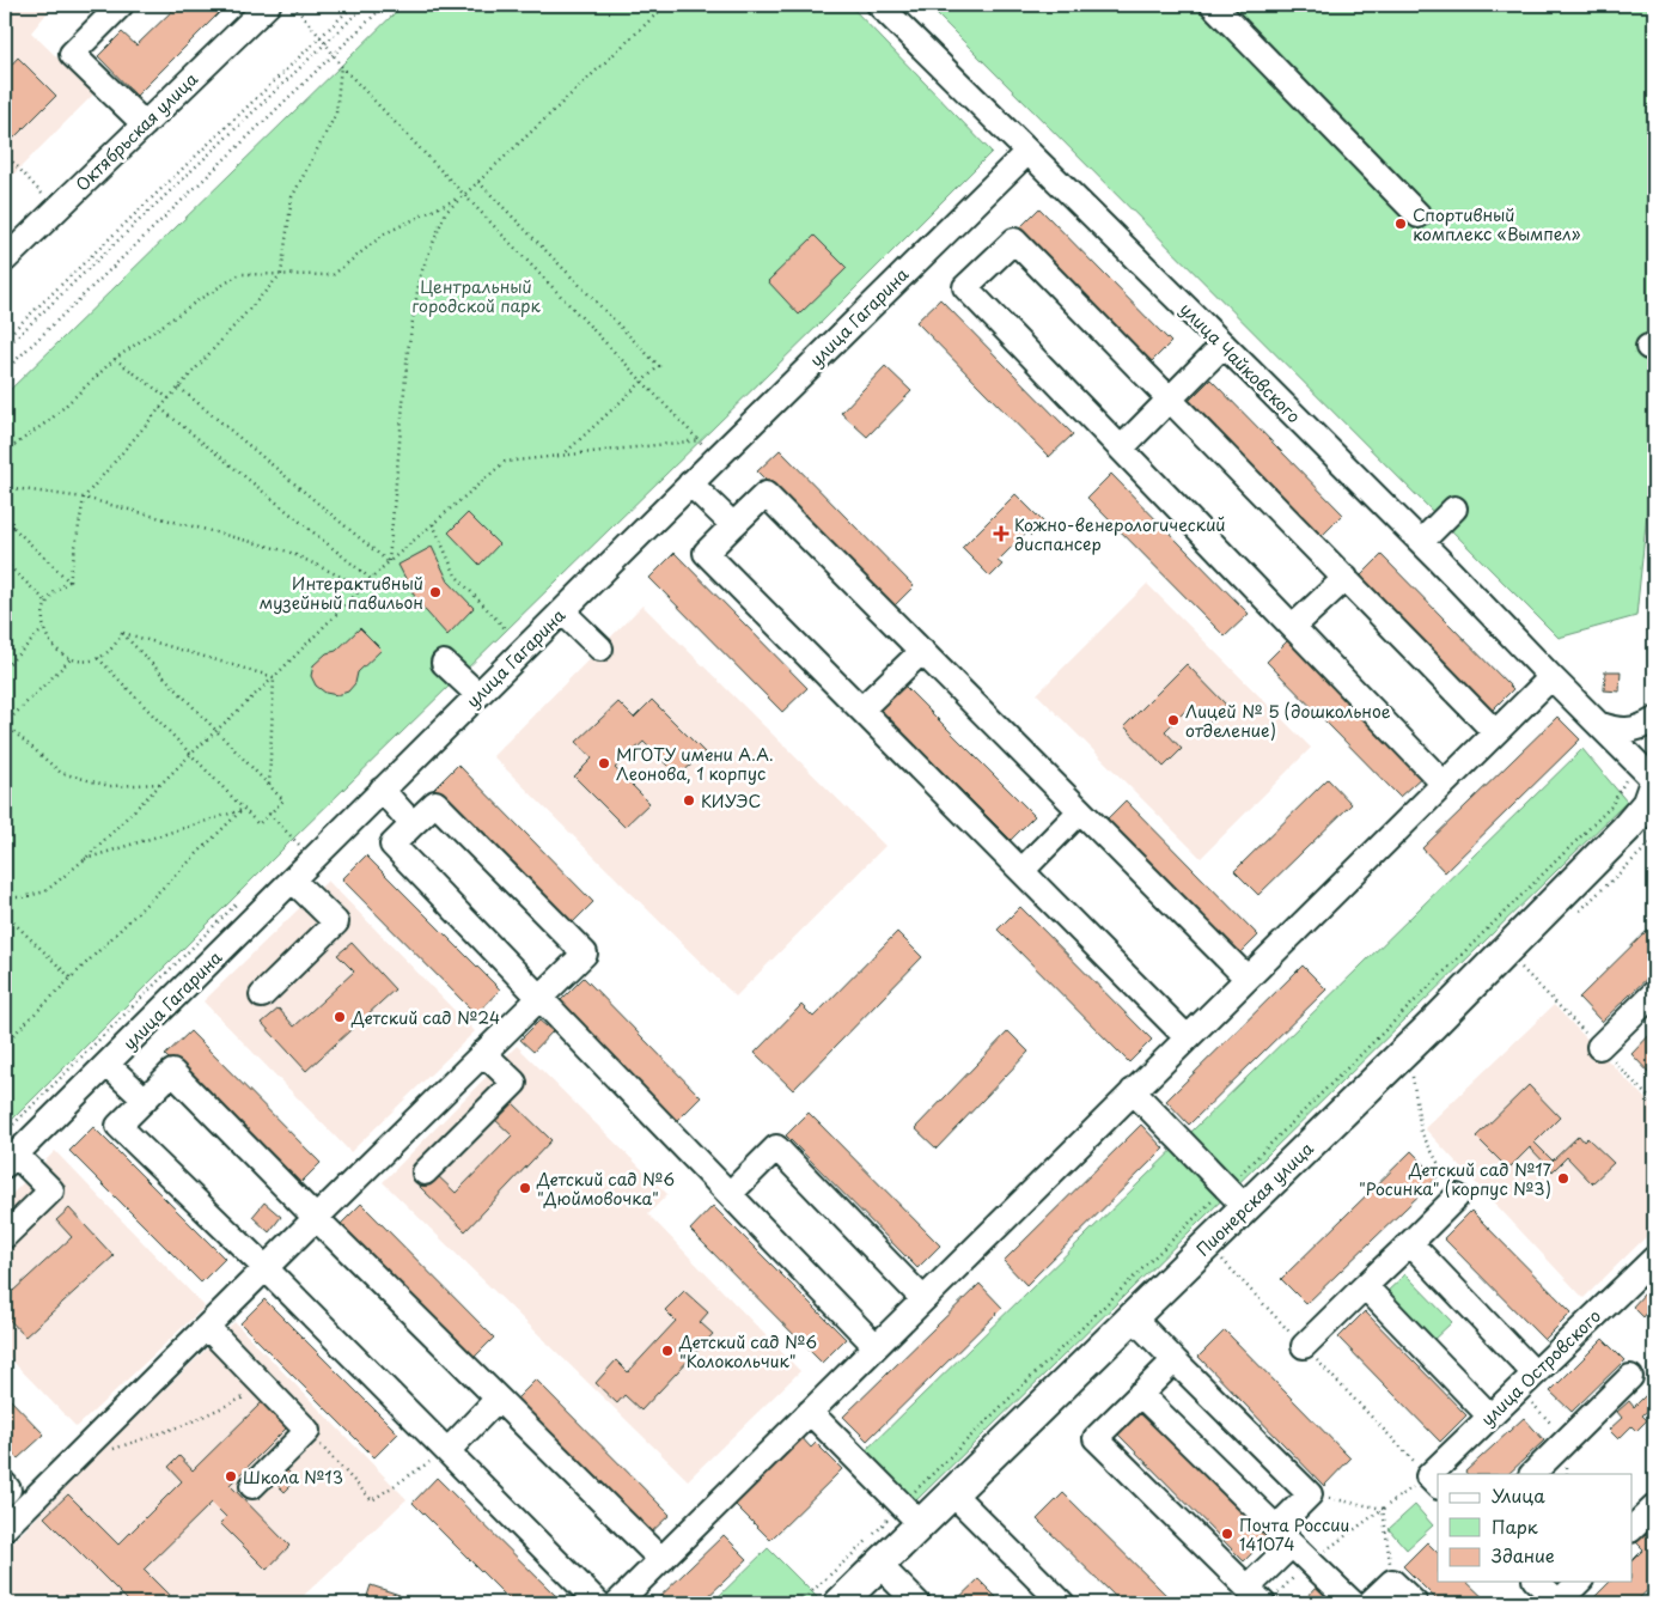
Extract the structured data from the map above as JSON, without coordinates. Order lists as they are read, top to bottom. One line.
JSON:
{"streets":{"main road":["Пионерская улица"],"street":["Октябрьская улица","улица Гагарина","улица Чайковского","улица Островского"]},"crossings":[["улица Гагарина","улица Чайковского"],["улица Чайковского","Пионерская улица"]],"parks":["Центральный городской парк"],"places":{"other":["Спортивный комплекс «Вымпел»","Интерактивный музейный павильон","Лицей № 5 (дошкольное отделение)","МГОТУ имени А.А. Леонова, 1 корпус","КИУЭС","Детский сад №24","Детский сад №17 \"Росинка\" (корпус №3)","Детский сад №6 \"Дюймовочка\"","Детский сад №6 \"Колокольчик\"","Школа №13","Почта России 141074"],"health":["Кожно-венерологический диспансер"]},"legend":["Улица","Парк","Здание"]}
